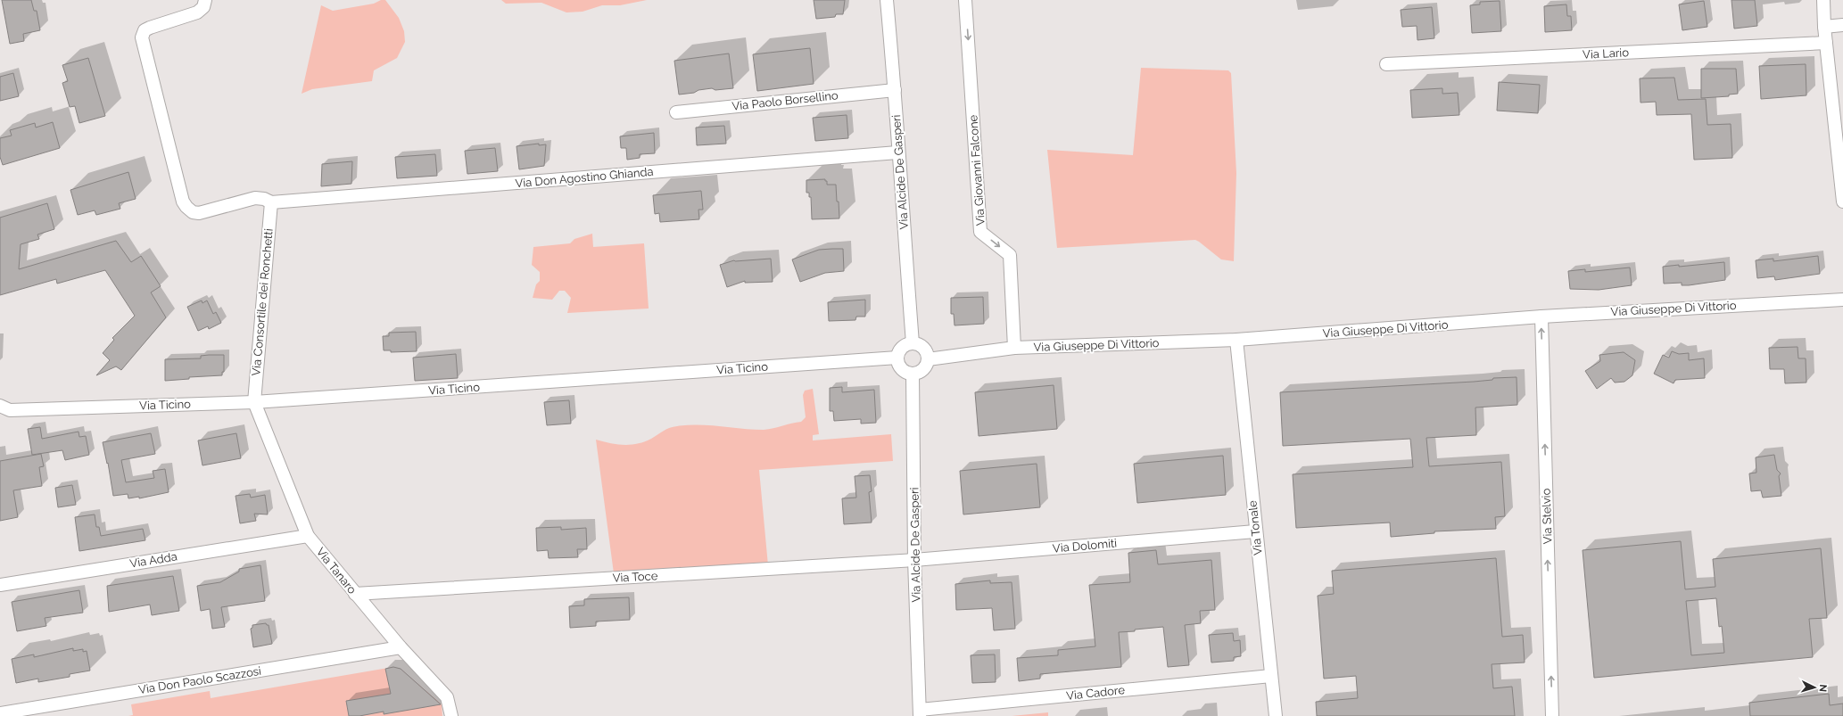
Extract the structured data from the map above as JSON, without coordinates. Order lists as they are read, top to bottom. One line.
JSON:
{"streets":{"street":["Via Lario","Via Paolo Borsellino","Via Giovanni Falcone","Via Alcide De Gasperi","Via Don Agostino Ghianda","Via Consortile dei Ronchetti","Via Giuseppe Di Vittorio","Via Ticino","Via Stelvio","Via Tonale","Via Dolomiti","Via Adda","Via Tanaro","Via Toce","Via Don Paolo Scazzosi","Via Cadore"]},"crossings":[["Via Paolo Borsellino","Via Alcide De Gasperi"],["Via Giovanni Falcone","Via Giuseppe Di Vittorio"],["Via Alcide De Gasperi","Via Don Agostino Ghianda"],["Via Alcide De Gasperi","Via Giuseppe Di Vittorio"],["Via Alcide De Gasperi","Via Ticino"],["Via Alcide De Gasperi","Via Dolomiti"],["Via Alcide De Gasperi","Via Toce"],["Via Alcide De Gasperi","Via Cadore"],["Via Don Agostino Ghianda","Via Consortile dei Ronchetti"],["Via Consortile dei Ronchetti","Via Ticino"],["Via Consortile dei Ronchetti","Via Tanaro"],["Via Giuseppe Di Vittorio","Via Ticino"],["Via Giuseppe Di Vittorio","Via Stelvio"],["Via Giuseppe Di Vittorio","Via Tonale"],["Via Ticino","Via Tanaro"],["Via Tonale","Via Dolomiti"],["Via Tonale","Via Cadore"],["Via Dolomiti","Via Toce"],["Via Adda","Via Tanaro"],["Via Tanaro","Via Toce"],["Via Tanaro","Via Don Paolo Scazzosi"]],"one_way":["Via Giovanni Falcone","Via Stelvio"],"north":"right"}
